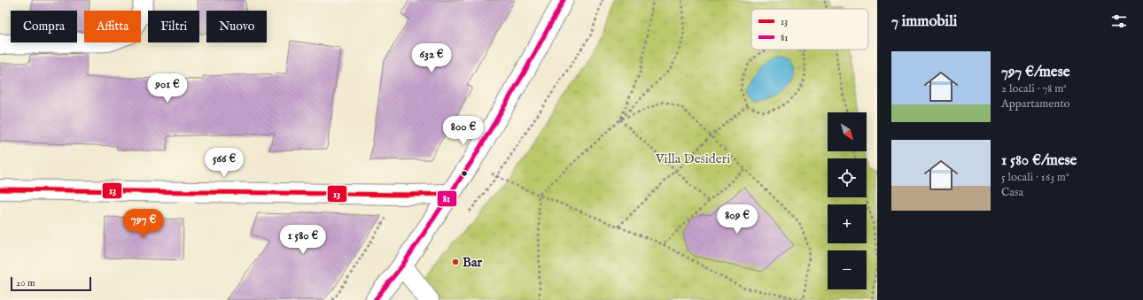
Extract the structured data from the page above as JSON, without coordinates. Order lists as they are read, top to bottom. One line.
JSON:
{"parks":["Villa Desideri"],"places":["Bar"],"lines":["transit line 81","transit line 13"],"legend":["13","81"],"scale_bar":"20 m","north":"bottom right","page":{"heading":"7 immobili","chip":["Compra","Affitta","Filtri","Nuovo"],"list":[{"name":"797 €/mese","note":"2 locali · 78 m² · Appartamento"},{"name":"1 580 €/mese","note":"5 locali · 163 m² · Casa"}],"price":["632 €","901 €","800 €","566 €","809 €","797 €","1 580 €"],"map_buttons":["+","−"],"scale":"20 m"}}
